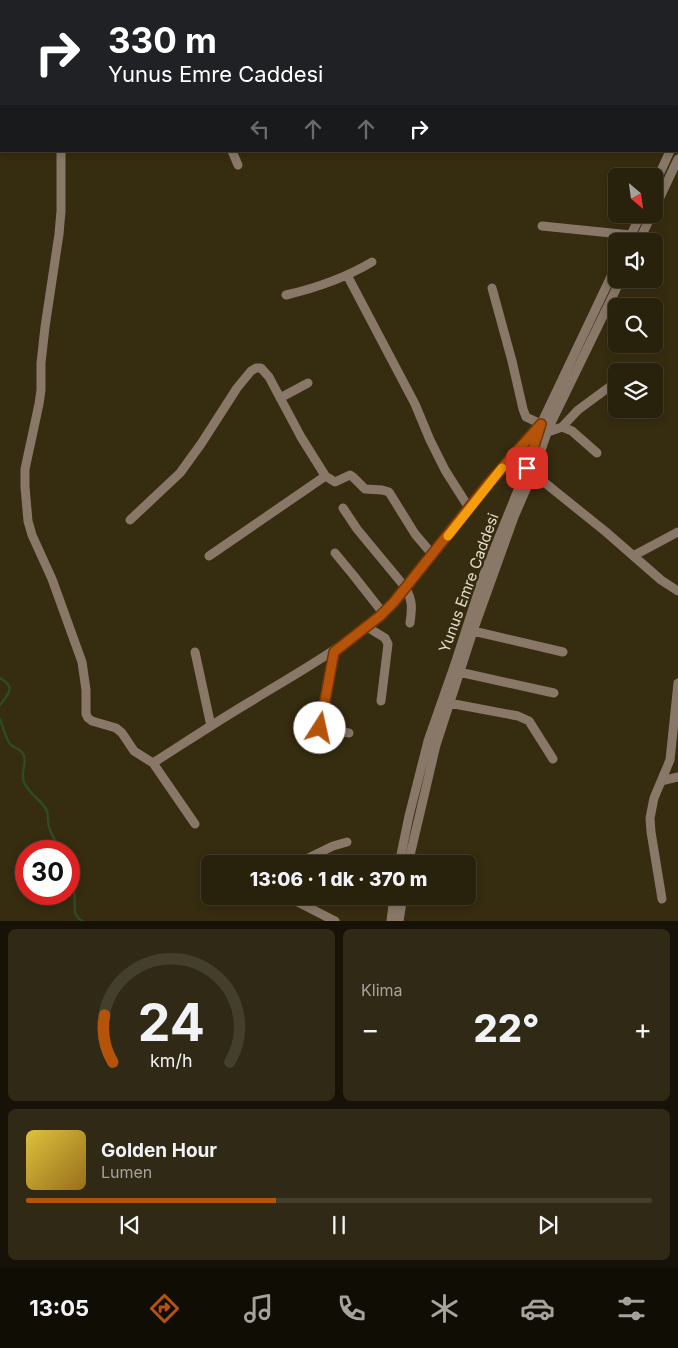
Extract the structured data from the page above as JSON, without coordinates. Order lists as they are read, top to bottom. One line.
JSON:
{"streets":{"street":["Yunus Emre Caddesi"]},"north":"bottom right","page":{"turn":["330 m","Yunus Emre Caddesi"],"limit":"30","trip":"13:06 · 1 dk · 370 m","tile":"Klima","heat":["−","22°","+"],"song":["Golden Hour","Lumen"],"tabs":"13:05","gauge":["24","km/h"]}}
